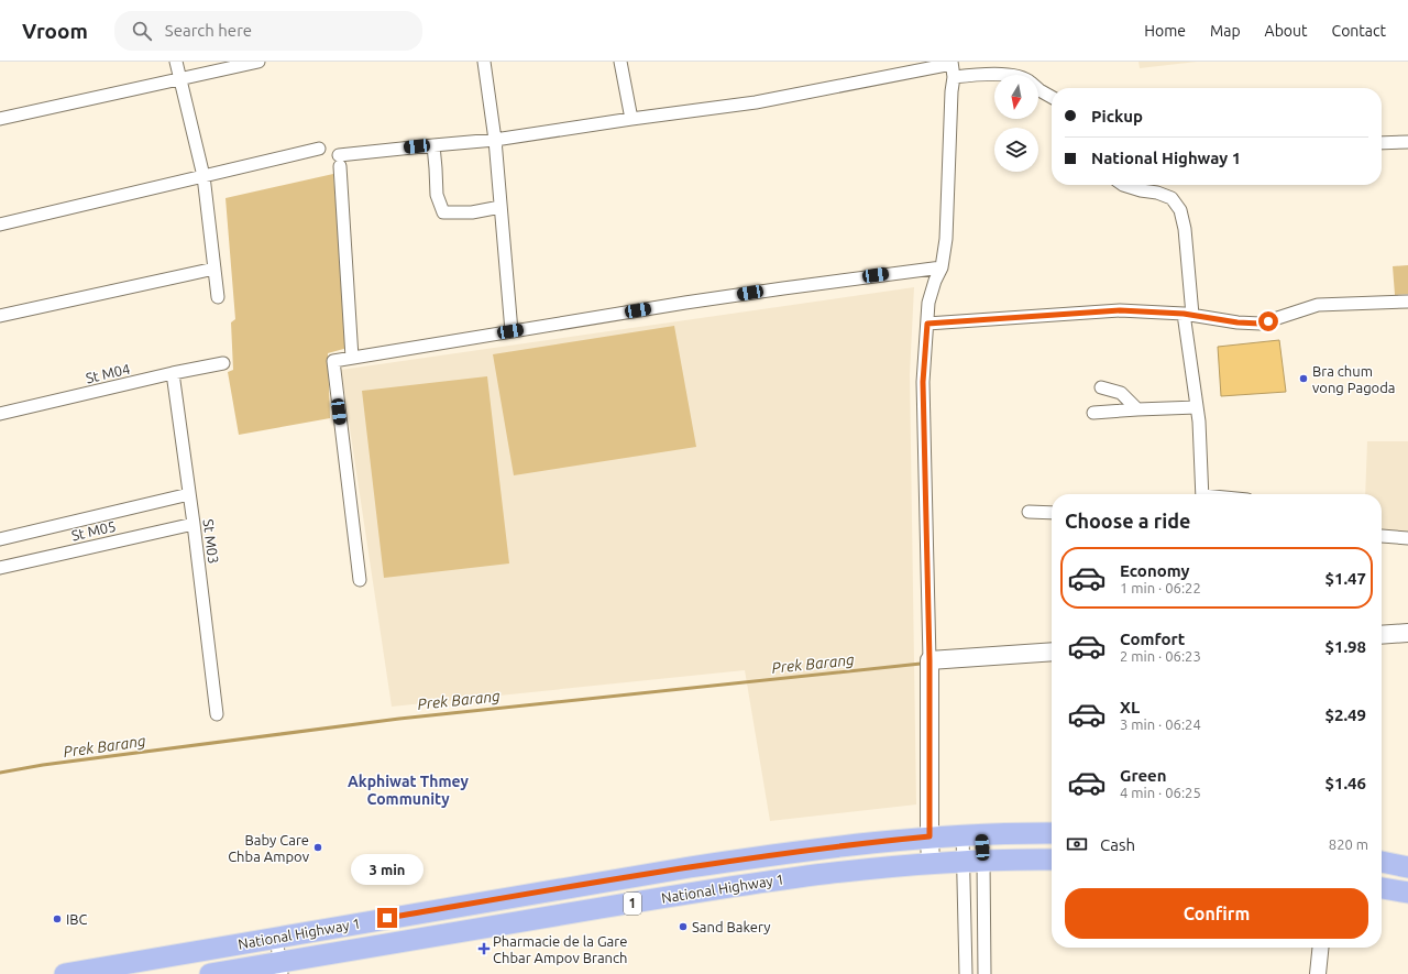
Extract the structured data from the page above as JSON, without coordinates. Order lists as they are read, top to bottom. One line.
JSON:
{"streets":{"highway":["National Highway 1","1"],"street":["St M04","St M05","St M03"]},"crossings":[["St M04","St M03"],["St M05","St M03"]],"districts":["Akphiwat Thmey Community"],"water":["Prek Barang"],"places":{"other":["Bra chum vong Pagoda","Baby Care Chba Ampov","IBC","Sand Bakery"],"health":["Pharmacie de la Gare Chbar Ampov Branch"]},"north":"bottom","page":{"header":"Vroom","search":"Search here","nav":["Home","Map","About","Contact"],"banner":["Pickup","National Highway 1"],"heading":"Choose a ride","list":[{"name":"Economy","note":"1 min · 06:22","value":"$1.47"},{"name":"Comfort","note":"2 min · 06:23","value":"$1.98"},{"name":"XL","note":"3 min · 06:24","value":"$2.49"},{"name":"Green","note":"4 min · 06:25","value":"$1.46"}],"pay":["Cash","820 m"],"bubble":"3 min","buttons":"Confirm"}}
